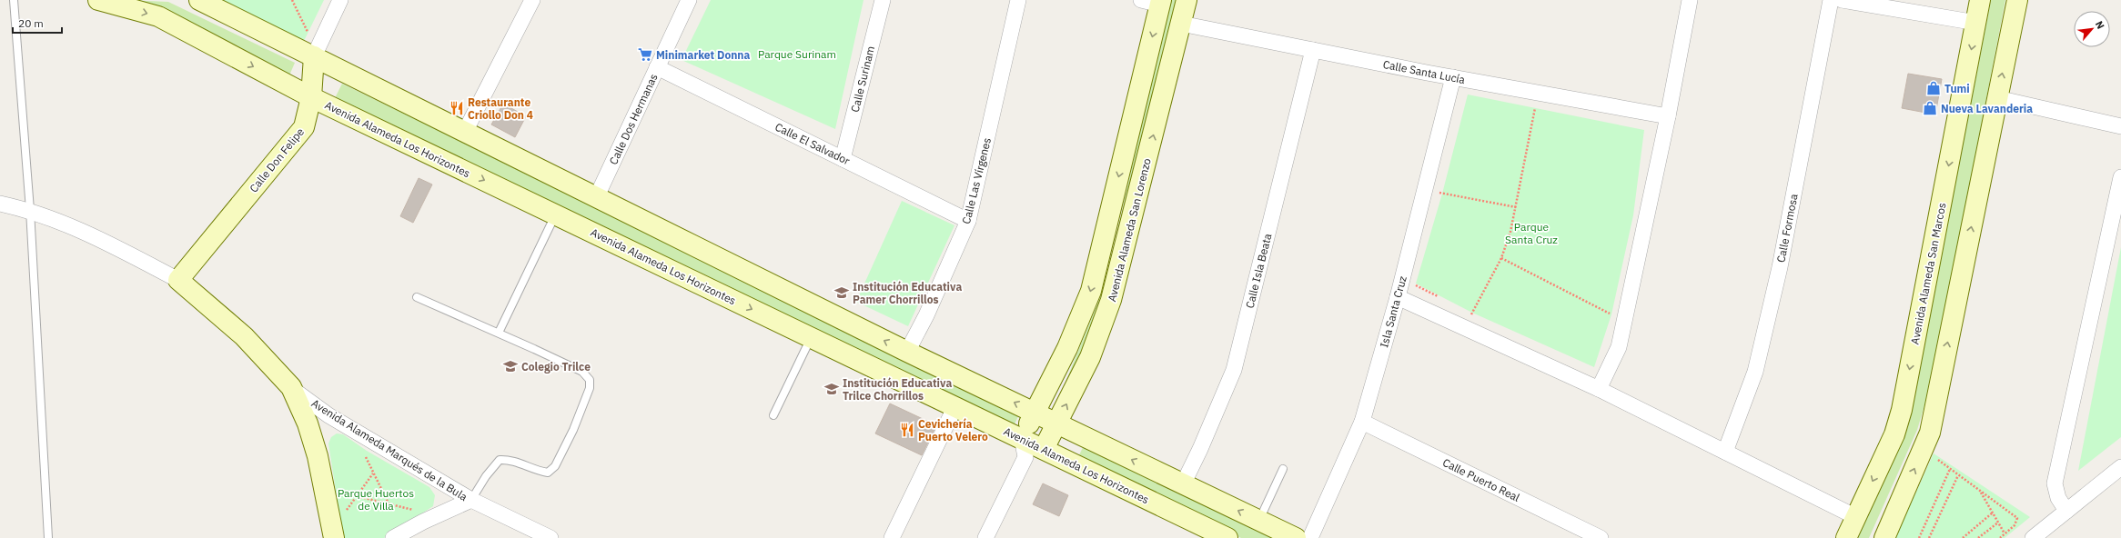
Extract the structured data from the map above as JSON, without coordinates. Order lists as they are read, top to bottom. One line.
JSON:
{"streets":{"main road":["Avenida Alameda Los Horizontes","Calle Don Felipe","Avenida Alameda San Lorenzo","Avenida Alameda San Marcos","Avenida Alameda Marqués de la Bula"],"street":["Calle Santa Lucía","Calle Surinam","Calle Dos Hermanas","Calle El Salvador","Calle Las Vírgenes","Calle Formosa","Calle Isla Beata","Isla Santa Cruz","Calle Puerto Real"]},"crossings":[["Calle Santa Lucía","Avenida Alameda San Lorenzo"],["Calle Santa Lucía","Calle Isla Beata"],["Calle Santa Lucía","Isla Santa Cruz"],["Calle Surinam","Calle El Salvador"],["Calle Dos Hermanas","Calle El Salvador"],["Avenida Alameda Los Horizontes","Calle Don Felipe"],["Avenida Alameda Los Horizontes","Avenida Alameda San Lorenzo"],["Calle El Salvador","Calle Las Vírgenes"],["Calle Don Felipe","Avenida Alameda Marqués de la Bula"],["Isla Santa Cruz","Calle Puerto Real"]],"parks":["Parque Surinam","Parque Santa Cruz","Parque Huertos de Villa"],"places":{"supermarket":["Minimarket Donna"],"shop":["Tumi","Nueva Lavanderia"],"restaurant":["Restaurante Criollo Don 4","Cevichería Puerto Velero"],"school or university":["Institución Educativa Pamer Chorrillos","Colegio Trilce","Institución Educativa Trilce Chorrillos"]},"scale_bar":"20 m","north":"top right"}
